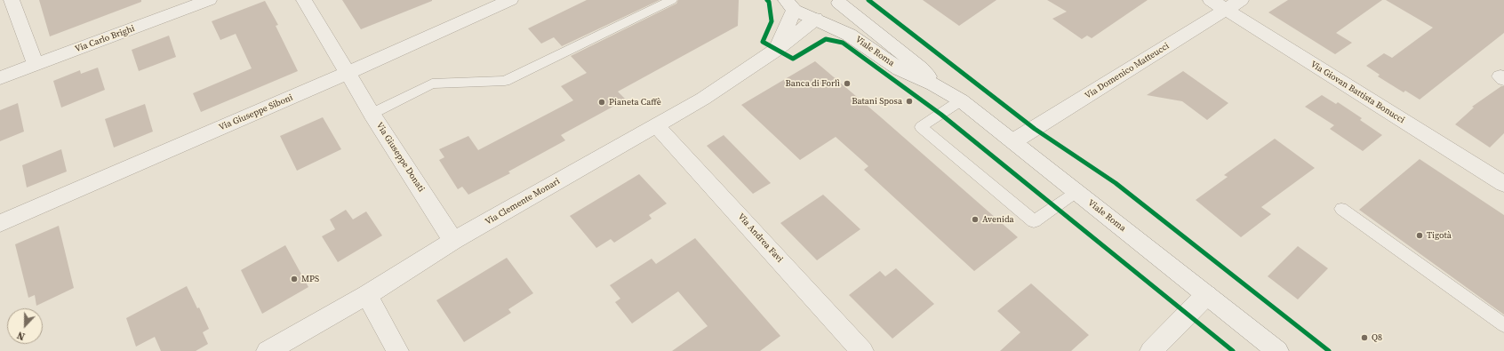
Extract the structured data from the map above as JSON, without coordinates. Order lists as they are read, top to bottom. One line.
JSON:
{"streets":{"street":["Via Carlo Brighi","Viale Roma","Via Domenico Matteucci","Via Giovan Battista Bonucci","Via Giuseppe Siboni","Via Giuseppe Donati","Via Clemente Monari","Via Andrea Favi"]},"crossings":[["Viale Roma","Via Domenico Matteucci"],["Viale Roma","Via Clemente Monari"],["Via Domenico Matteucci","Via Giovan Battista Bonucci"],["Via Giuseppe Siboni","Via Giuseppe Donati"],["Via Giuseppe Donati","Via Clemente Monari"],["Via Clemente Monari","Via Andrea Favi"]],"places":["Banca di Forlì","Batani Sposa","Pianeta Caffè","Avenida","Tigotà","MPS","Q8"],"north":"bottom"}
